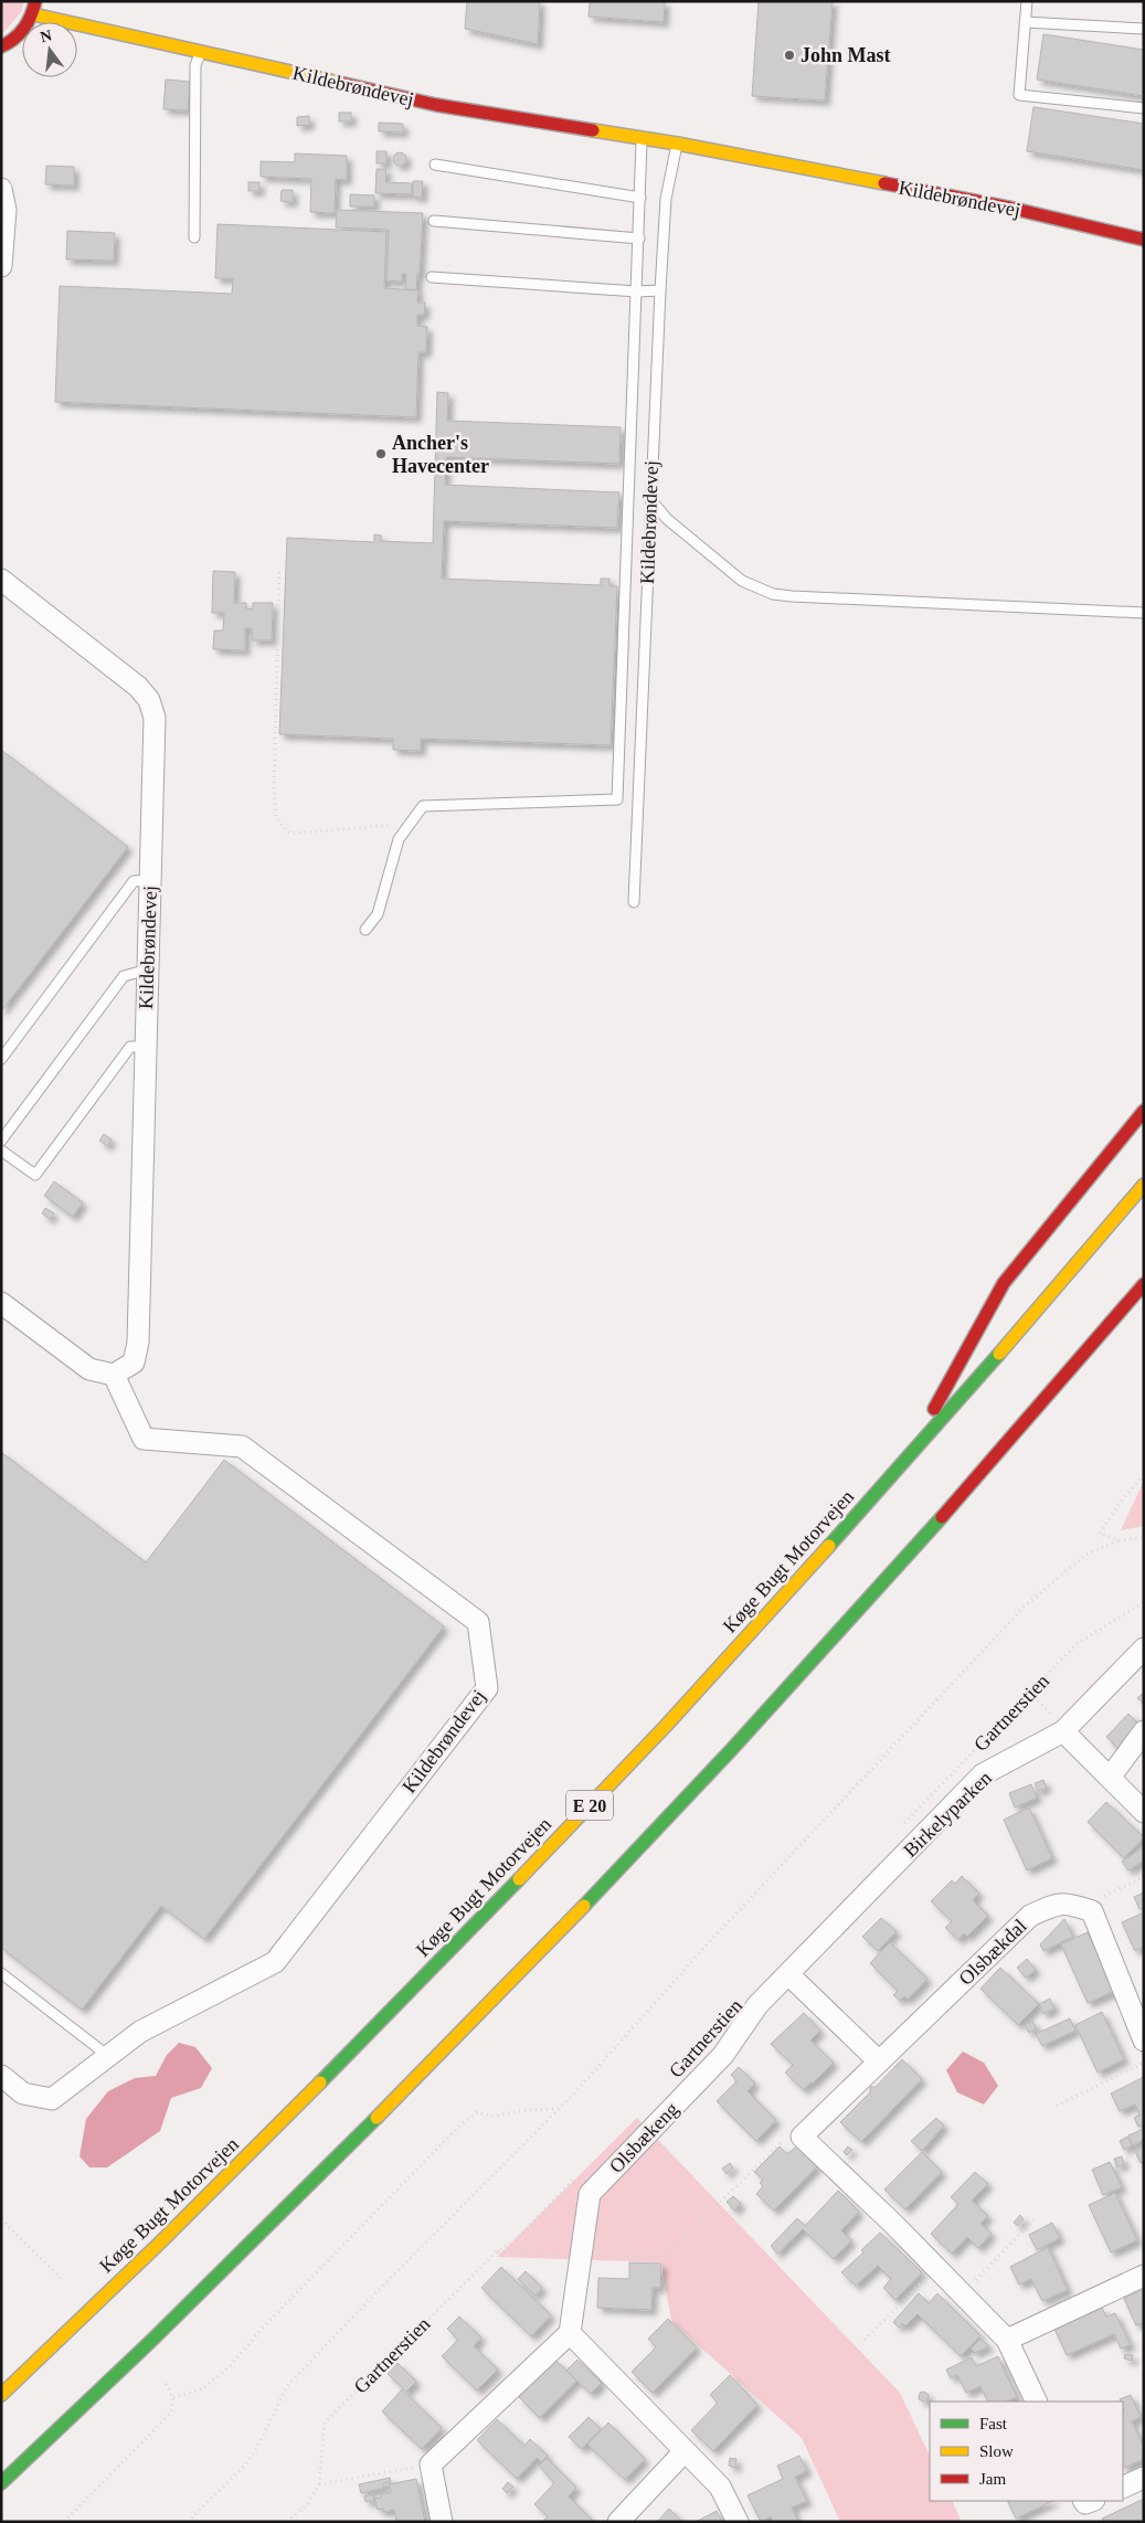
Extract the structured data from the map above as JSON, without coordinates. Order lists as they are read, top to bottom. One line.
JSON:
{"streets":{"main road":["Kildebrøndevej","Køge Bugt Motorvejen","E 20"],"street":["Birkelyparken","Olsbækdal","Olsbækeng"],"path":["Gartnerstien"]},"crossings":[["Birkelyparken","Olsbækeng"]],"places":["John Mast","Ancher's Havecenter"],"legend":["Fast","Slow","Jam"],"north":"top"}
